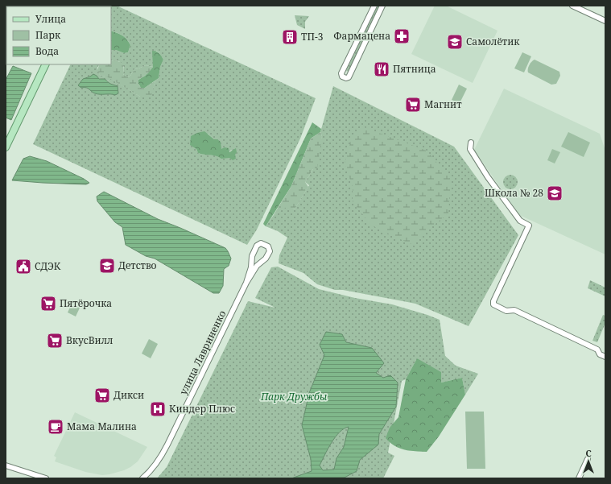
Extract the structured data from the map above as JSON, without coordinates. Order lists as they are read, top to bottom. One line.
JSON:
{"streets":{"street":["улица Лавриненко"]},"parks":["Парк Дружбы"],"places":{"pharmacy":["Фармацена"],"building":["ТП-3"],"school or university":["Самолётик","Школа № 28","Детство"],"restaurant":["Пятница"],"supermarket":["Магнит","Пятёрочка","ВкусВилл","Дикси"],"public building":["СДЭК"],"hospital":["Киндер Плюс"],"cafe":["Мама Малина"]},"legend":["Улица","Парк","Вода"],"north":"top"}
